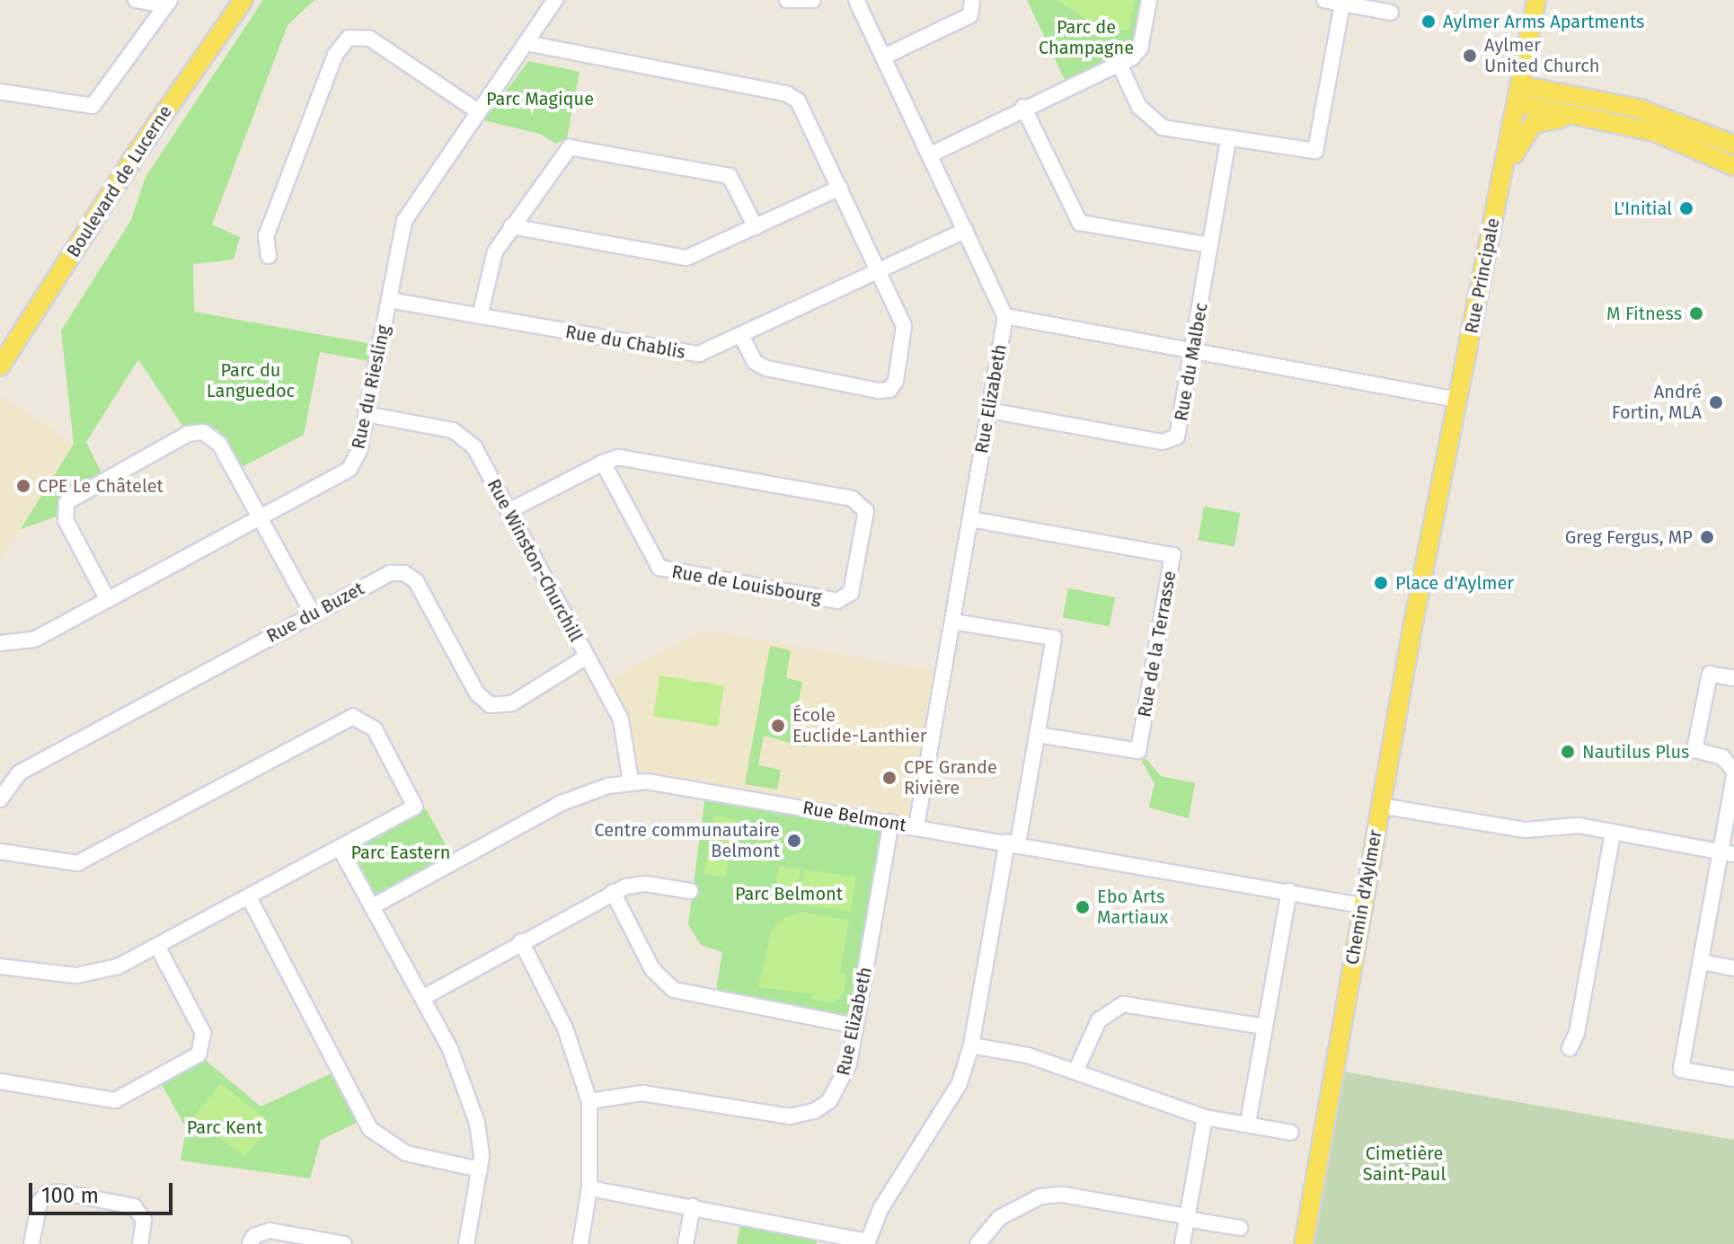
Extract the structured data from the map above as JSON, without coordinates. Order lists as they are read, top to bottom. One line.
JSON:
{"streets":{"main road":["Boulevard de Lucerne","Rue Principale","Chemin d'Aylmer"],"street":["Rue du Chablis","Rue du Malbec","Rue du Riesling","Rue Elizabeth","Rue Winston-Churchill","Rue de Louisbourg","Rue du Buzet","Rue de la Terrasse","Rue Belmont"]},"crossings":[["Rue Principale","Chemin d'Aylmer"],["Rue du Chablis","Rue du Riesling"],["Rue du Malbec","Rue Elizabeth"],["Rue du Riesling","Rue Winston-Churchill"],["Rue Elizabeth","Rue de la Terrasse"],["Rue Elizabeth","Rue Belmont"],["Rue Winston-Churchill","Rue de Louisbourg"],["Rue Winston-Churchill","Rue du Buzet"],["Rue Winston-Churchill","Rue Belmont"],["Rue Belmont","Chemin d'Aylmer"]],"parks":["Parc de Champagne","Parc Magique","Parc du Languedoc","Parc Eastern","Parc Belmont","Parc Kent","Cimetière Saint-Paul"],"places":["Aylmer Arms Apartments","Aylmer United Church","L'Initial","M Fitness","André Fortin, MLA","CPE Le Châtelet","Greg Fergus, MP","Place d'Aylmer","École Euclide-Lanthier","Nautilus Plus","CPE Grande Rivière","Centre communautaire Belmont","Ebo Arts Martiaux"],"scale_bar":"100 m"}
